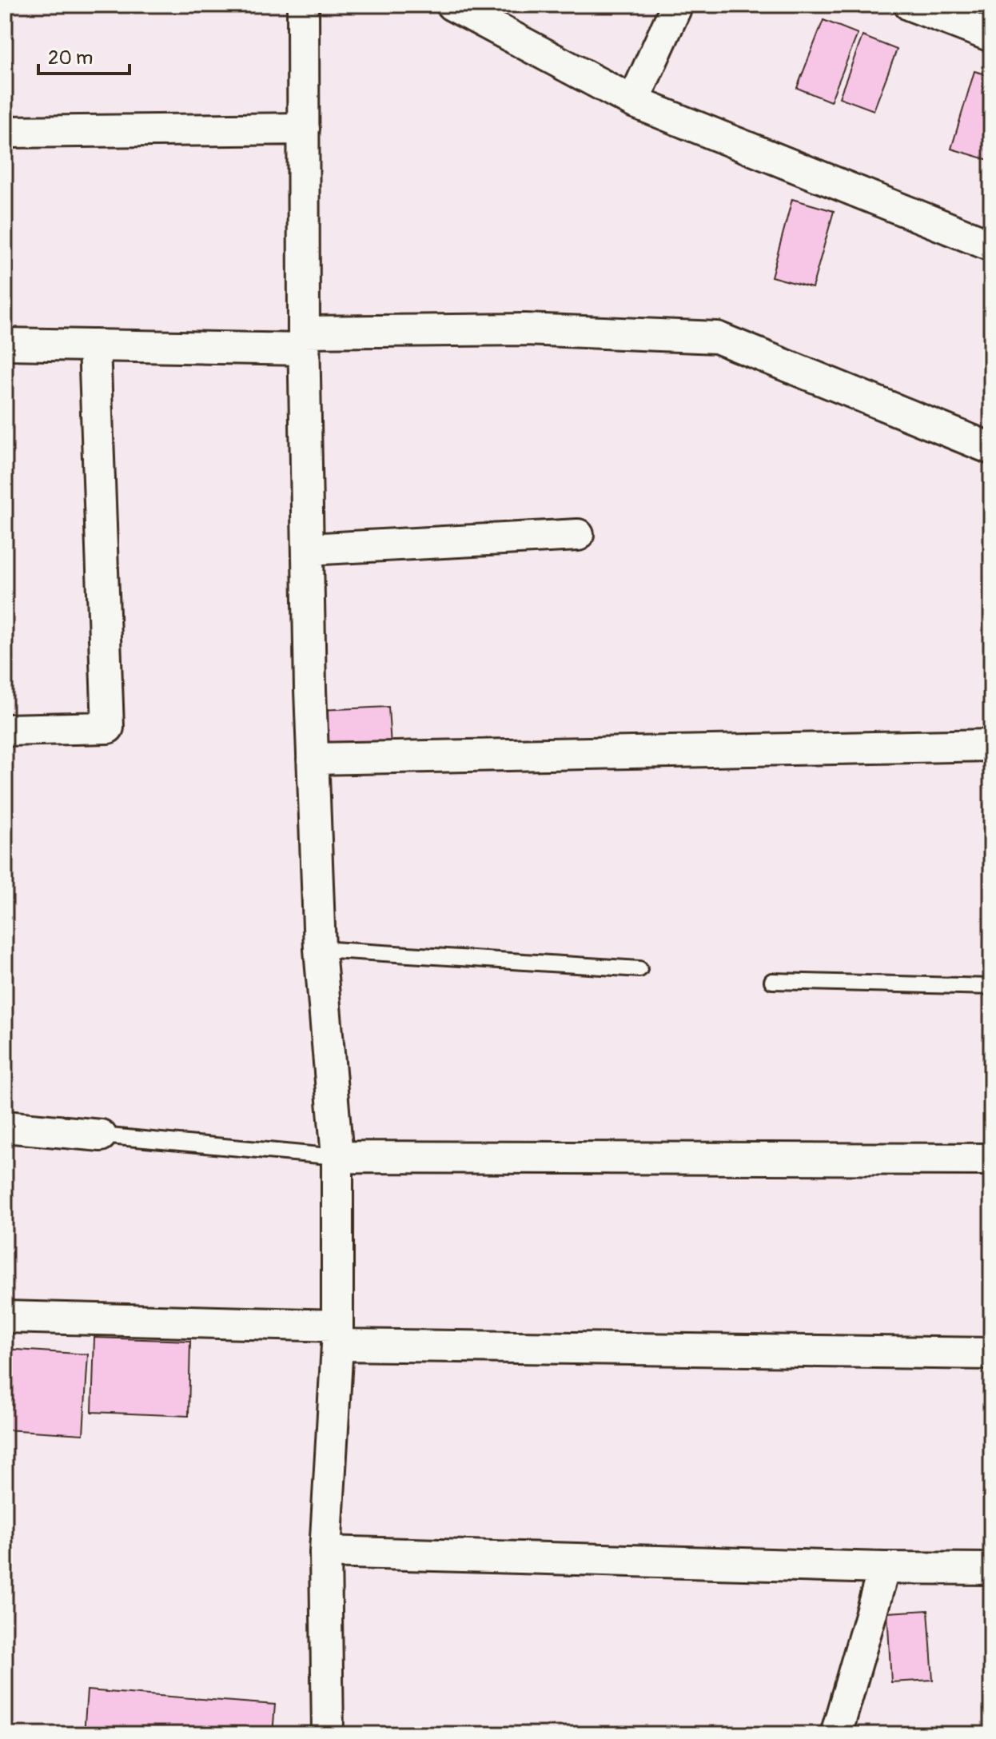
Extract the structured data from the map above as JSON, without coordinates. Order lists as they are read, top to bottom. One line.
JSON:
{"scale_bar":"20 m"}
